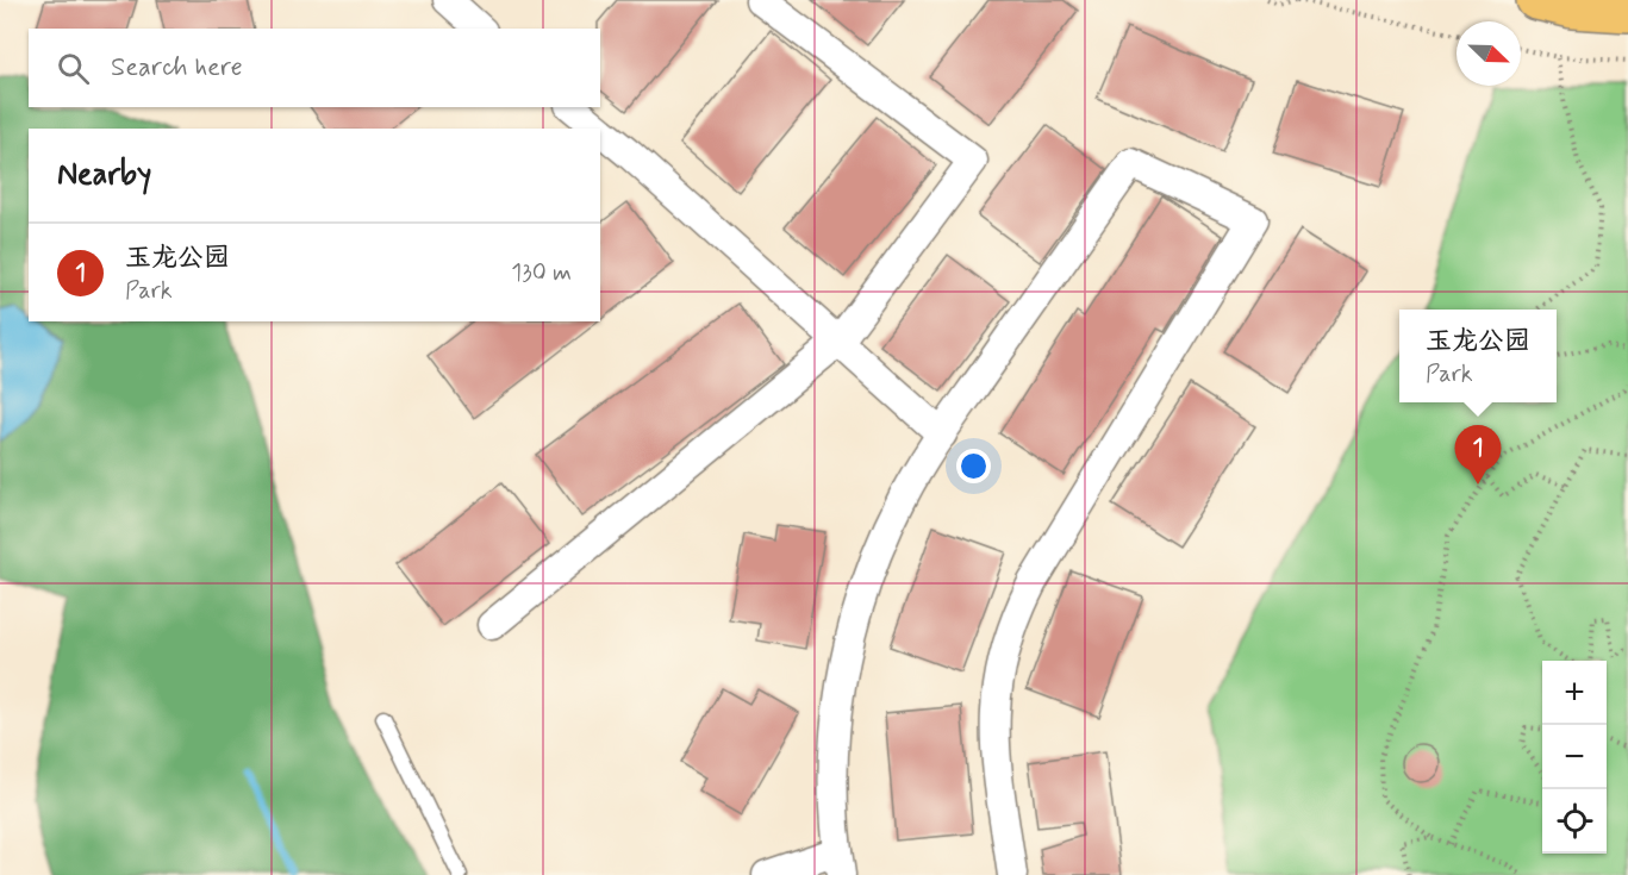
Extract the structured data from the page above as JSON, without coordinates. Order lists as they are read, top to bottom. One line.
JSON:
{"north":"bottom right","page":{"search":"Search here","heading":"Nearby","list":[{"mark":"1","name":"玉龙公园","note":"Park","value":"130 m"}],"popup":["玉龙公园","Park"],"pins":"1","map_buttons":["+","−"]}}
